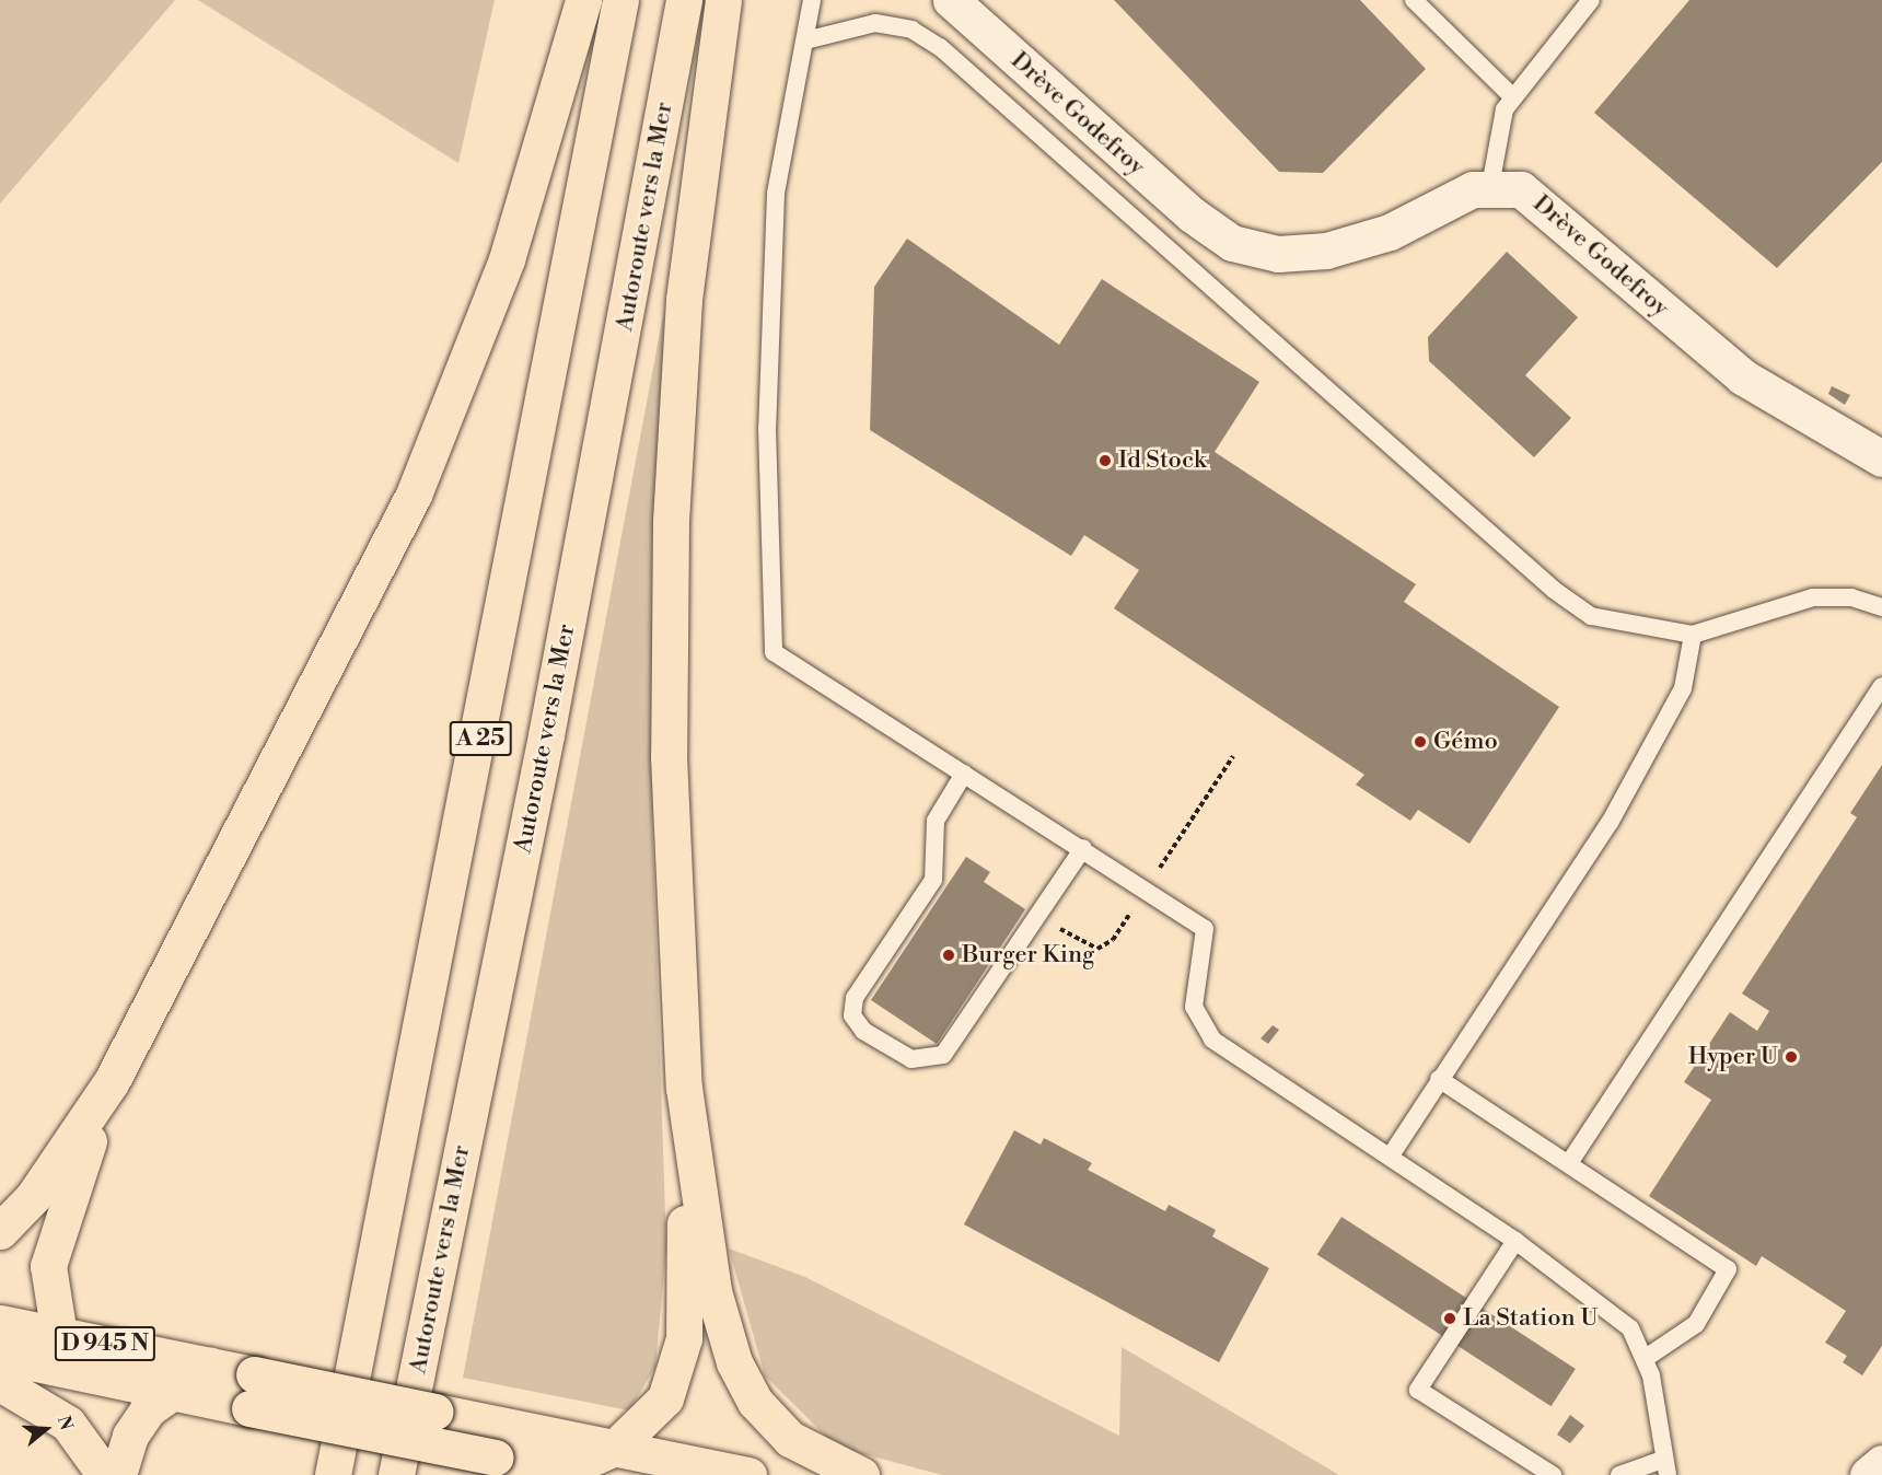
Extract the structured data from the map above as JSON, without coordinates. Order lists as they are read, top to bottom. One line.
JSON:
{"streets":{"main road":["Autoroute vers la Mer","A 25","D 945 N"],"street":["Drève Godefroy"]},"places":["Id Stock","Gémo","Burger King","Hyper U","La Station U"],"north":"right"}
